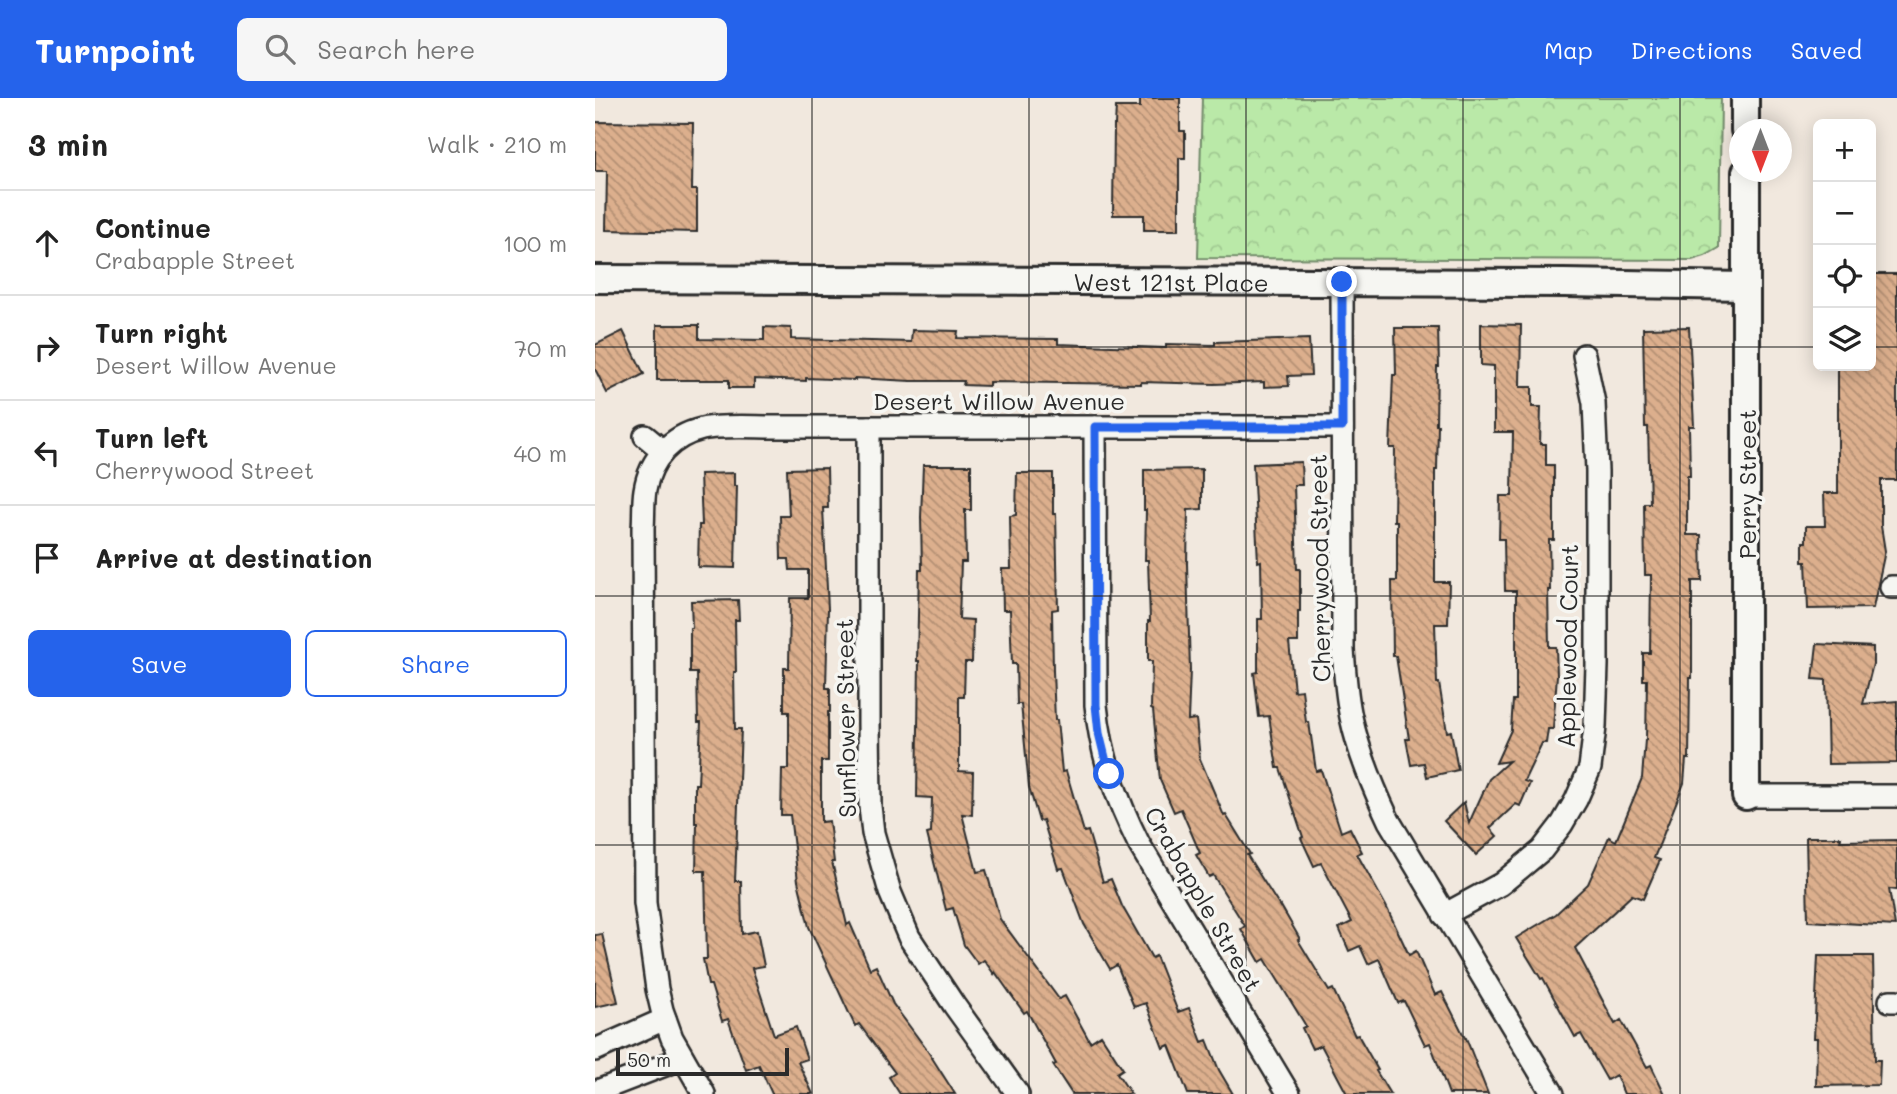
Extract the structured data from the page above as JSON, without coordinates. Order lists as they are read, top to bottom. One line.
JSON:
{"streets":{"street":["West 121st Place","Desert Willow Avenue","Perry Street","Cherrywood Street","Applewood Court","Sunflower Street","Crabapple Street"]},"crossings":[["West 121st Place","Perry Street"],["West 121st Place","Cherrywood Street"],["Desert Willow Avenue","Cherrywood Street"],["Desert Willow Avenue","Sunflower Street"],["Desert Willow Avenue","Crabapple Street"],["Cherrywood Street","Applewood Court"]],"scale_bar":"50 m","north":"bottom","page":{"header":"Turnpoint","search":"Search here","nav":["Map","Directions","Saved"],"heading":["3 min","Walk · 210 m"],"map_buttons":["+","−"],"list":[["Continue","Crabapple Street","100 m"],["Turn right","Desert Willow Avenue","70 m"],["Turn left","Cherrywood Street","40 m"],"Arrive at destination"],"buttons":["Save","Share"],"scale":"50 m"}}
